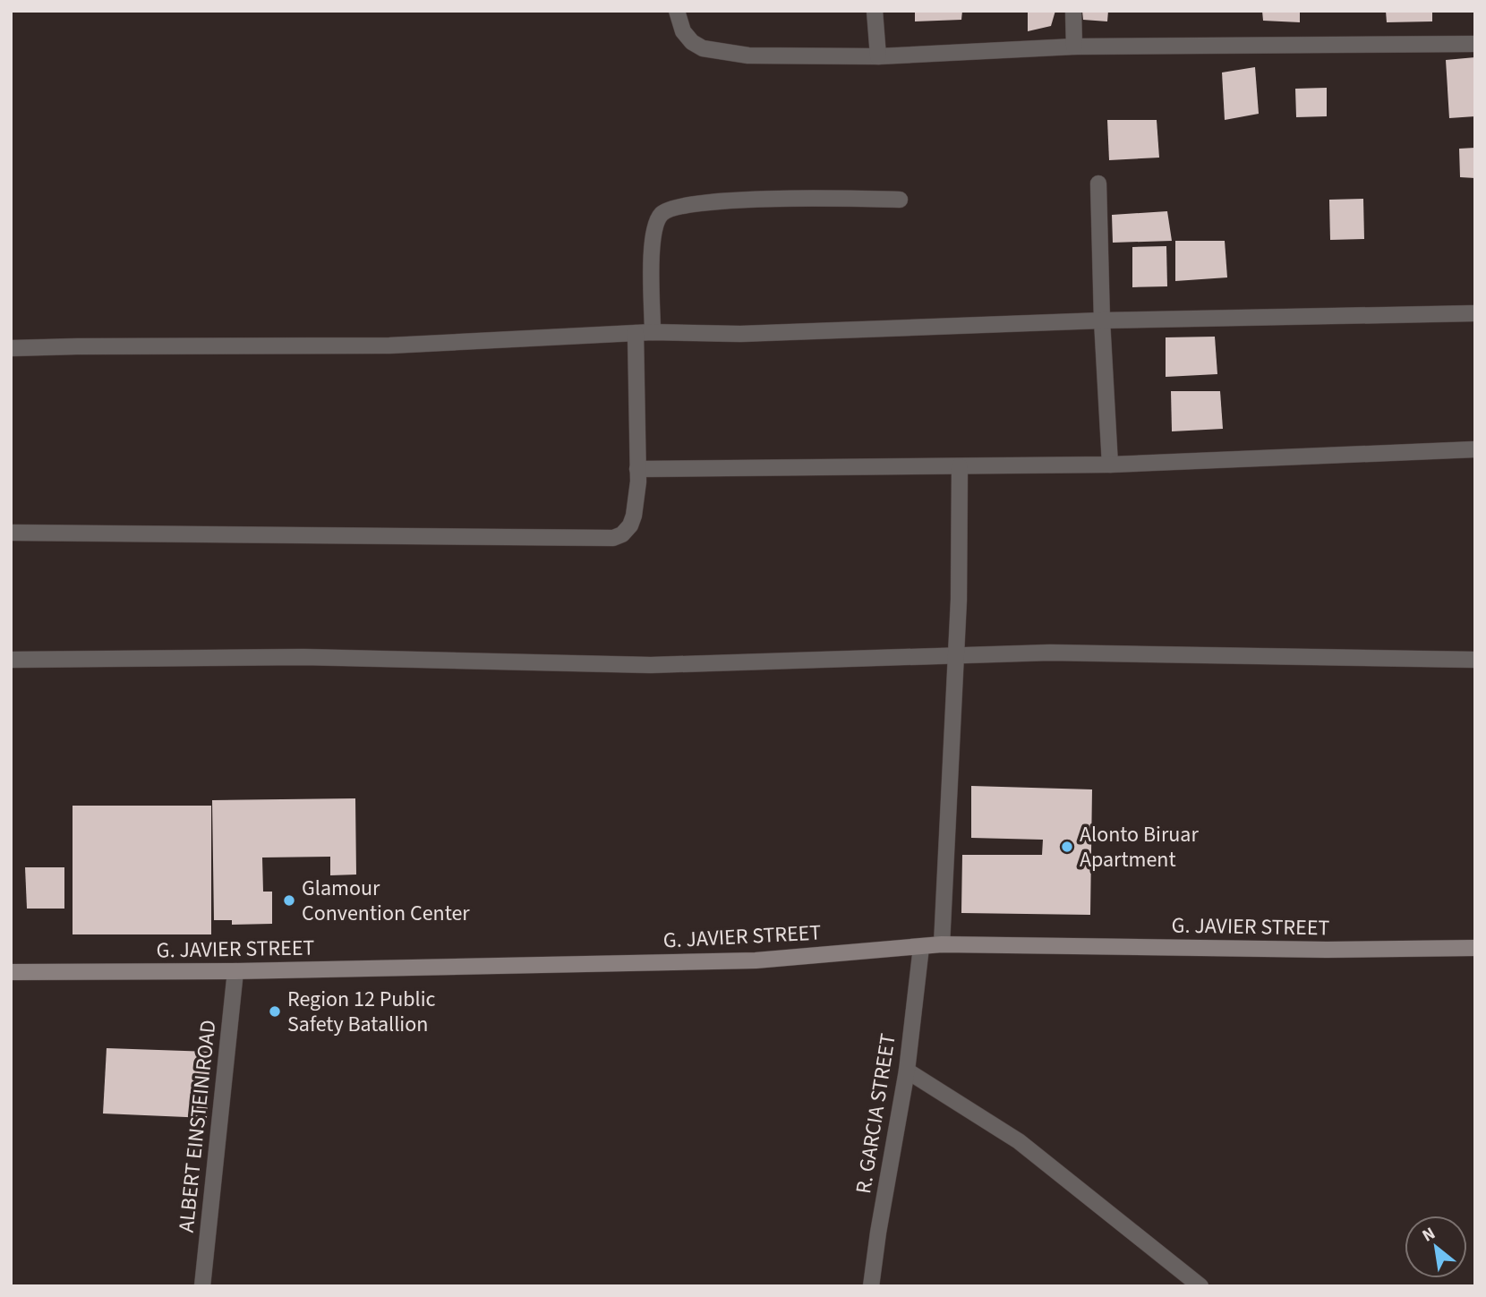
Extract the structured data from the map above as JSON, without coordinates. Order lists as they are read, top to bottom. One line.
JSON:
{"streets":{"street":["G. JAVIER STREET","R. GARCIA STREET","ALBERT EINSTEIN ROAD"]},"crossings":[["G. JAVIER STREET","R. GARCIA STREET"],["G. JAVIER STREET","ALBERT EINSTEIN ROAD"]],"places":["Alonto Biruar Apartment","Glamour Convention Center","Region 12 Public Safety Batallion"],"north":"top left"}
